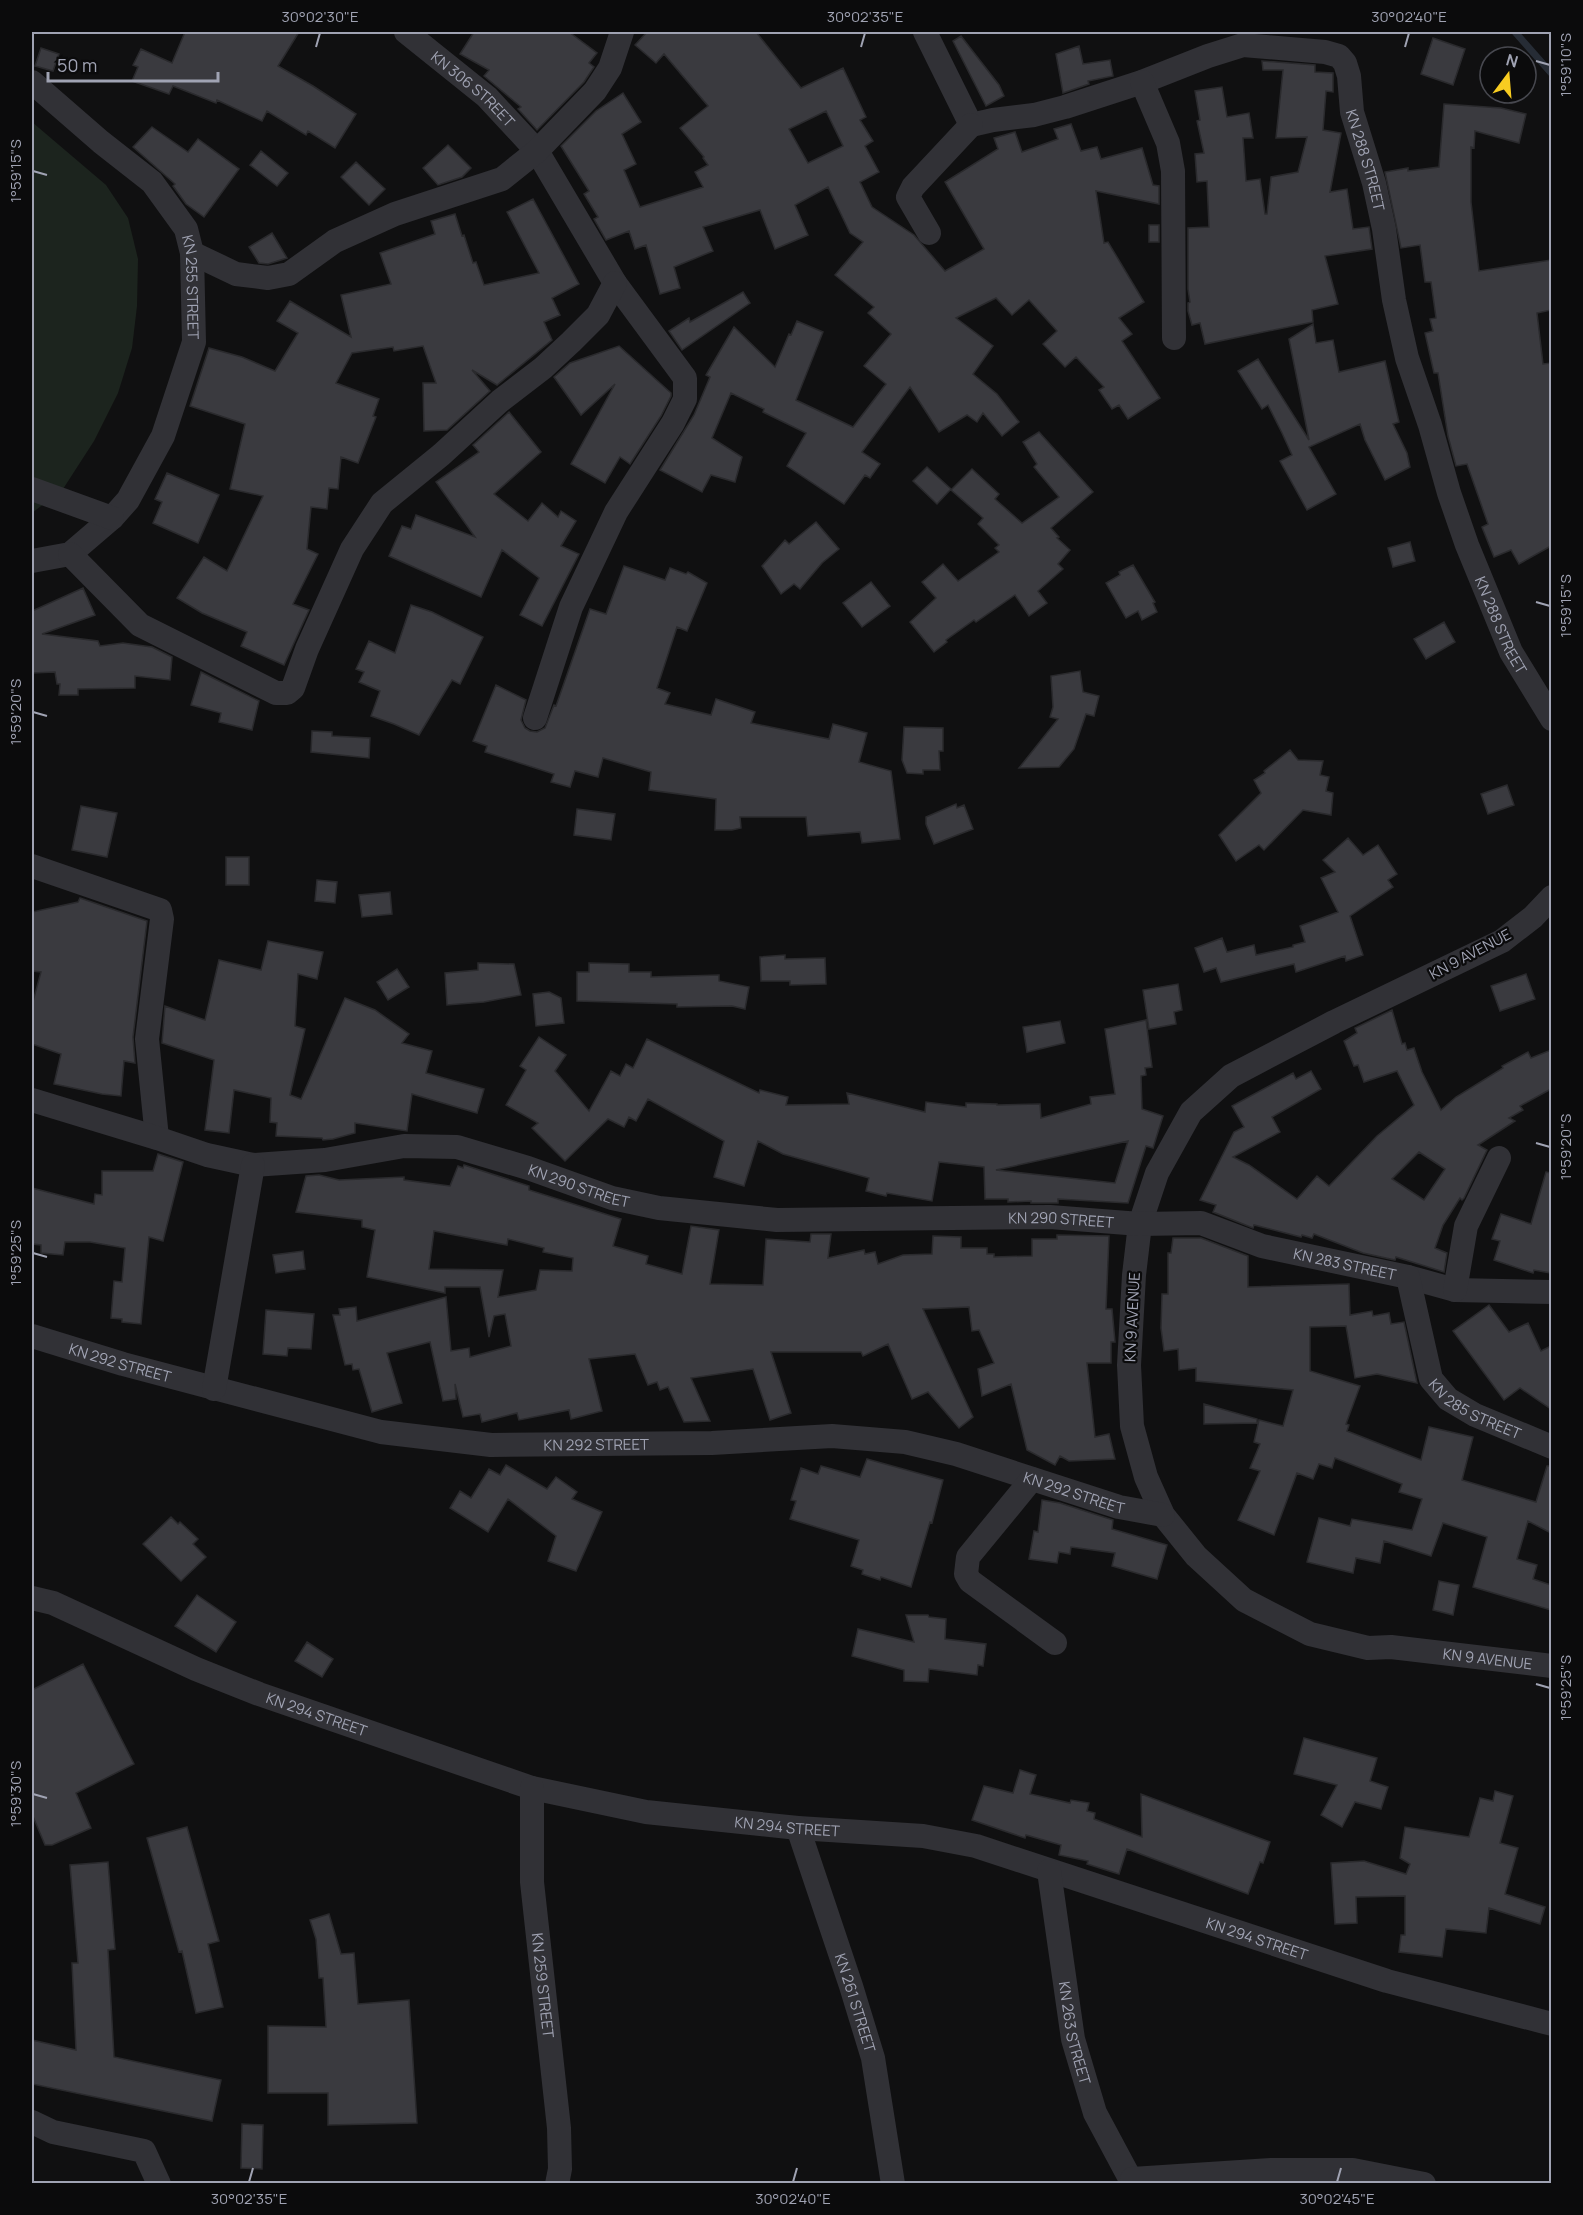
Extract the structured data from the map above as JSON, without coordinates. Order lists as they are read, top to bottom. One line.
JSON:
{"streets":{"street":["KN 306 STREET","KN 288 STREET","KN 255 STREET","KN 9 AVENUE","KN 290 STREET","KN 283 STREET","KN 292 STREET","KN 285 STREET","KN 294 STREET","KN 259 STREET","KN 261 STREET","KN 263 STREET"]},"crossings":[["KN 9 AVENUE","KN 290 STREET"],["KN 9 AVENUE","KN 283 STREET"],["KN 9 AVENUE","KN 292 STREET"],["KN 290 STREET","KN 283 STREET"],["KN 283 STREET","KN 285 STREET"],["KN 294 STREET","KN 259 STREET"],["KN 294 STREET","KN 261 STREET"],["KN 294 STREET","KN 263 STREET"]],"scale_bar":"50 m","north":"top","coordinates":["30°02'30\"E","30°02'35\"E","30°02'40\"E","1°59'10\"S","1°59'15\"S","1°59'20\"S","1°59'25\"S","1°59'30\"S","30°02'45\"E"]}
